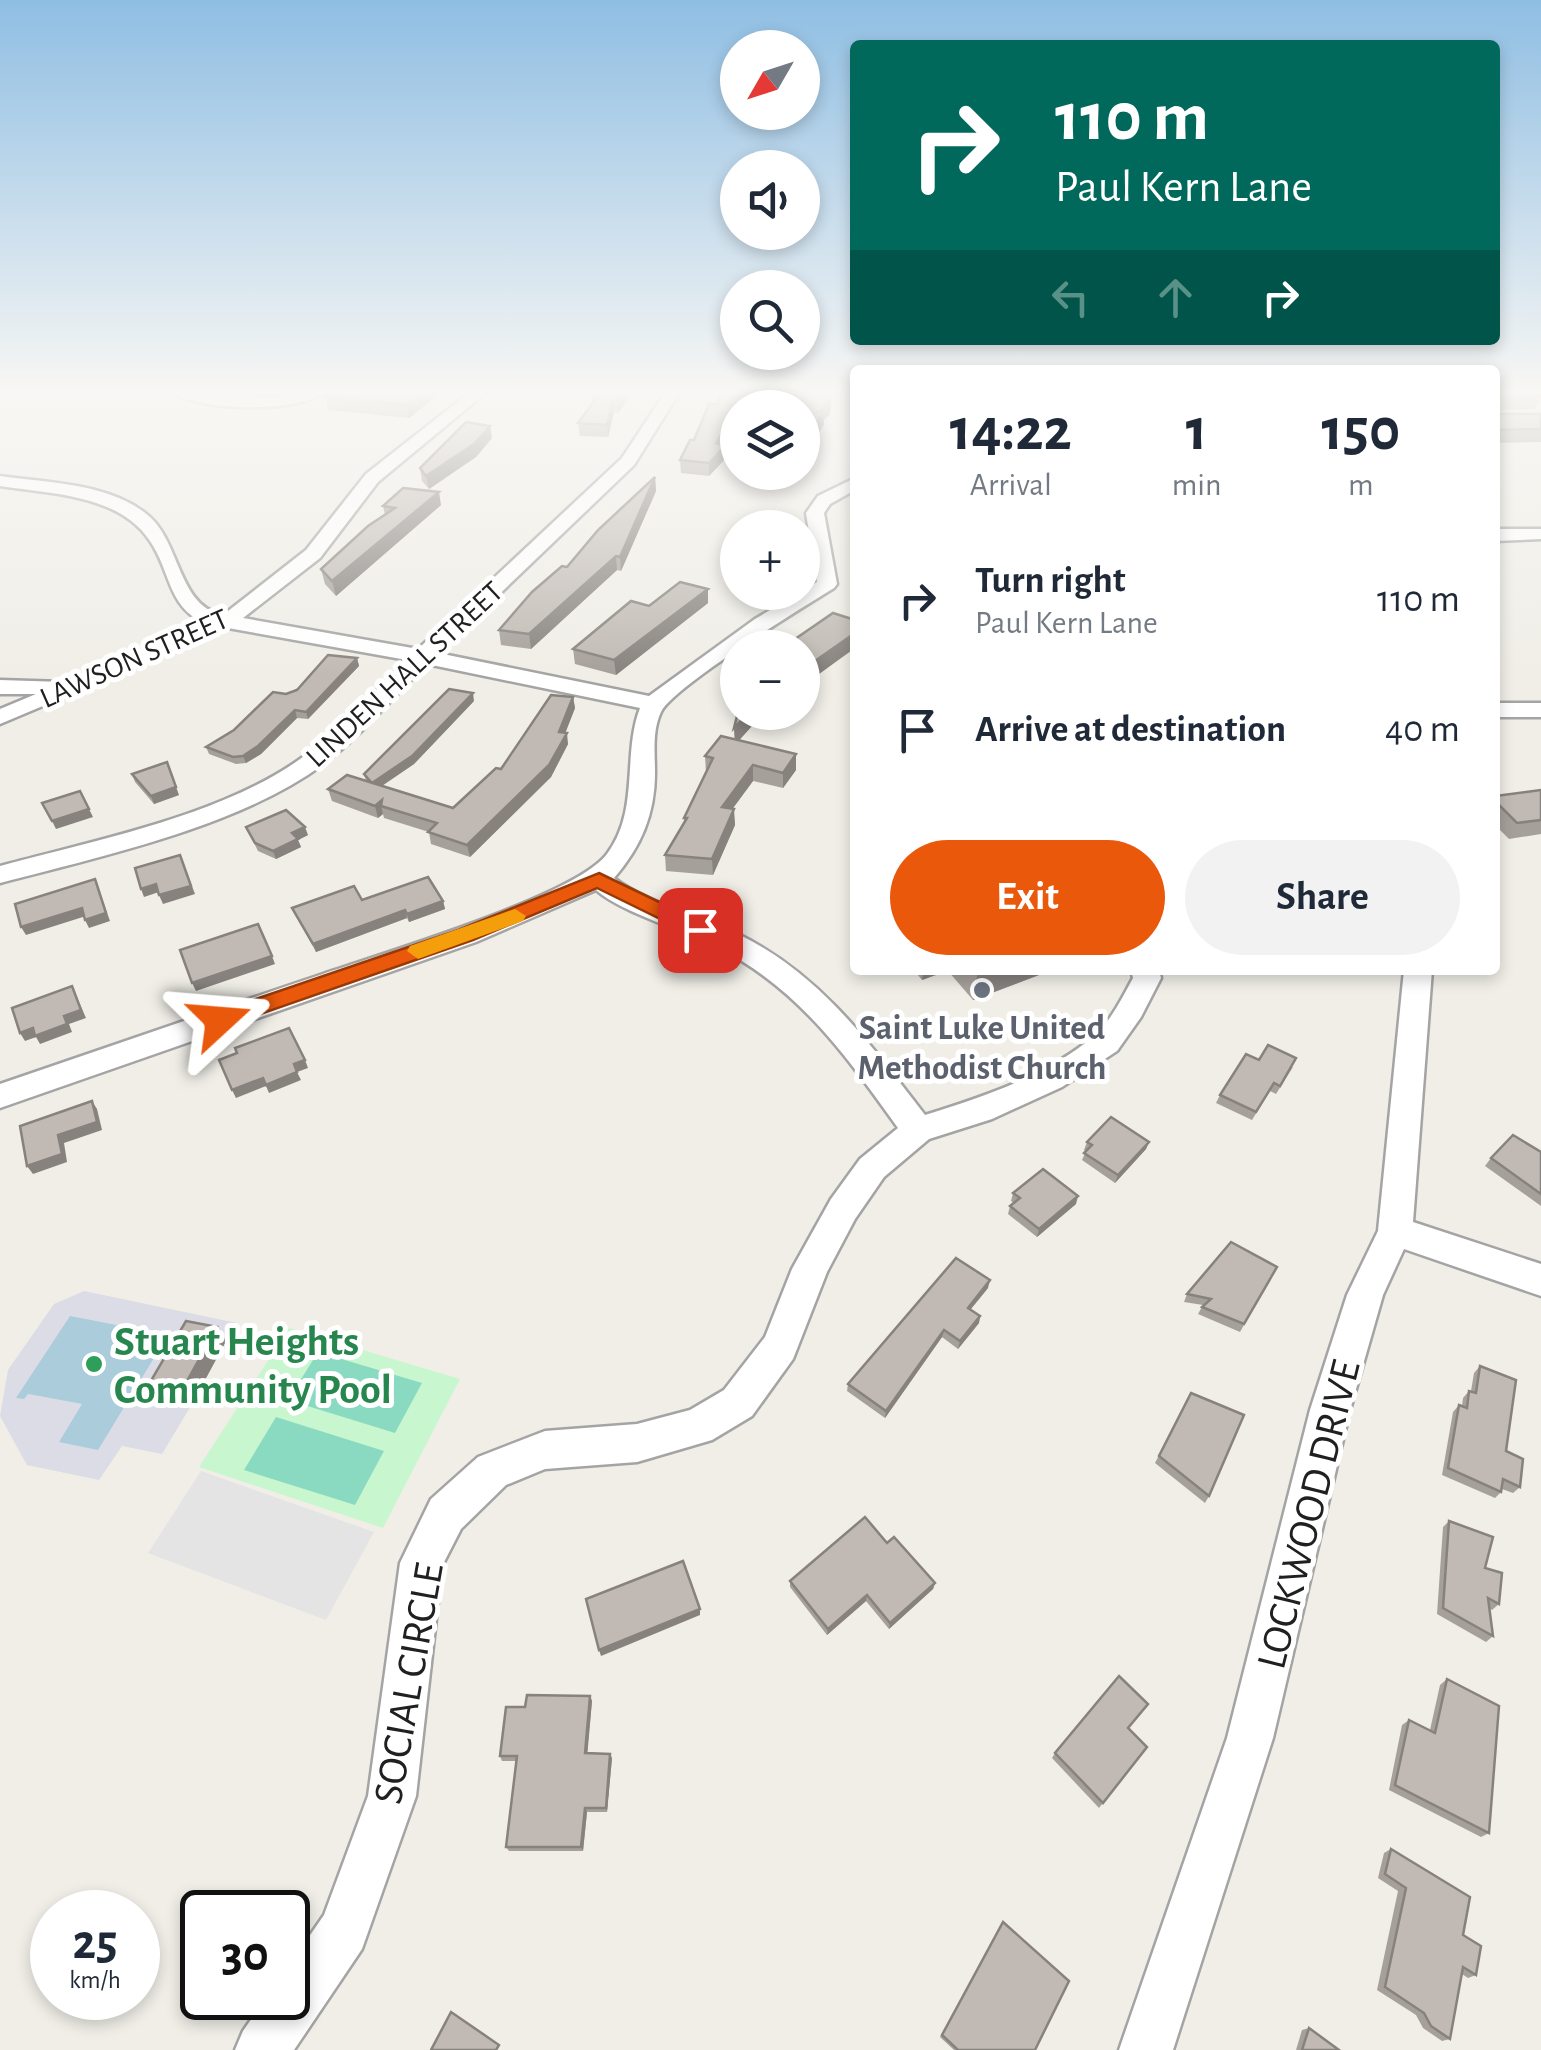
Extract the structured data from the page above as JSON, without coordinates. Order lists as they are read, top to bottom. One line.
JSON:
{"streets":{"street":["LAWSON STREET","LINDEN HALL STREET","LOCKWOOD DRIVE","SOCIAL CIRCLE"]},"places":["Saint Luke United Methodist Church","Stuart Heights Community Pool"],"north":"bottom left","page":{"map_buttons":["+","−"],"turn":["110 m","Paul Kern Lane"],"eta":["14:22","Arrival","1","min","150","m"],"list":[{"name":"Turn right","note":"Paul Kern Lane","value":"110 m"},{"name":"Arrive at destination","value":"40 m"}],"buttons":["Exit","Share"],"speed":"25 km/h","limit":"30"}}
